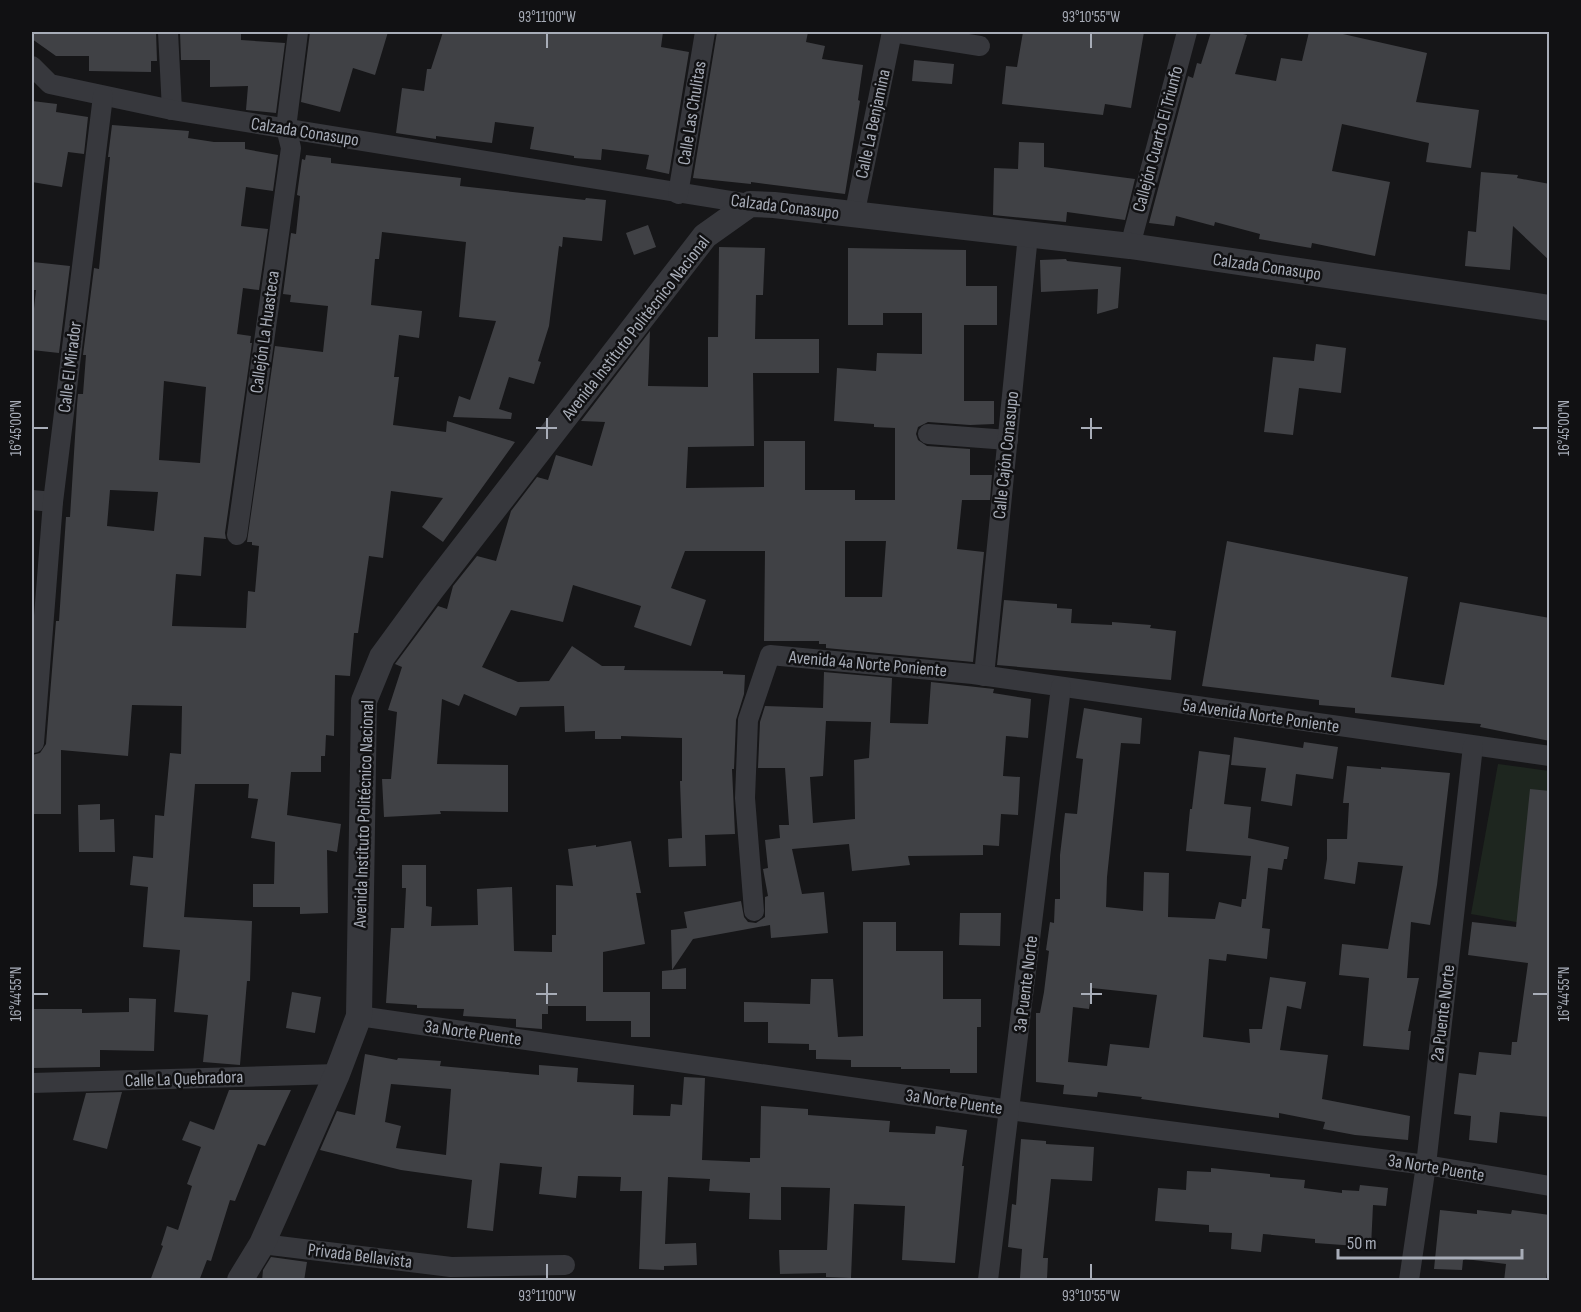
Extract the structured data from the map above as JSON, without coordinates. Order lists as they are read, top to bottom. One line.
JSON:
{"streets":{"street":["Calle Las Chulitas","Calle La Benjamina","Calzada Conasupo","Callejón Cuarto El Triunfo","Avenida Instituto Politécnico Nacional","Callejón La Huasteca","Calle El Mirador","Calle Cajón Conasupo","Avenida 4a Norte Poniente","5a Avenida Norte Poniente","3a Puente Norte","2a Puente Norte","3a Norte Puente","Calle La Quebradora","Privada Bellavista"]},"crossings":[["Calle Las Chulitas","Calzada Conasupo"],["Calle La Benjamina","Calzada Conasupo"],["Calzada Conasupo","Callejón Cuarto El Triunfo"],["Calzada Conasupo","Avenida Instituto Politécnico Nacional"],["Calzada Conasupo","Callejón La Huasteca"],["Calzada Conasupo","Calle El Mirador"],["Calzada Conasupo","Calle Cajón Conasupo"],["Avenida Instituto Politécnico Nacional","3a Norte Puente"],["Avenida Instituto Politécnico Nacional","Calle La Quebradora"],["Avenida Instituto Politécnico Nacional","Privada Bellavista"],["Calle Cajón Conasupo","Avenida 4a Norte Poniente"],["Calle Cajón Conasupo","5a Avenida Norte Poniente"],["Avenida 4a Norte Poniente","5a Avenida Norte Poniente"],["5a Avenida Norte Poniente","3a Puente Norte"],["5a Avenida Norte Poniente","2a Puente Norte"],["3a Puente Norte","3a Norte Puente"],["2a Puente Norte","3a Norte Puente"]],"scale_bar":"50 m","coordinates":["93°11'00\"W","93°10'55\"W","16°45'00\"N","16°44'55\"N"]}
